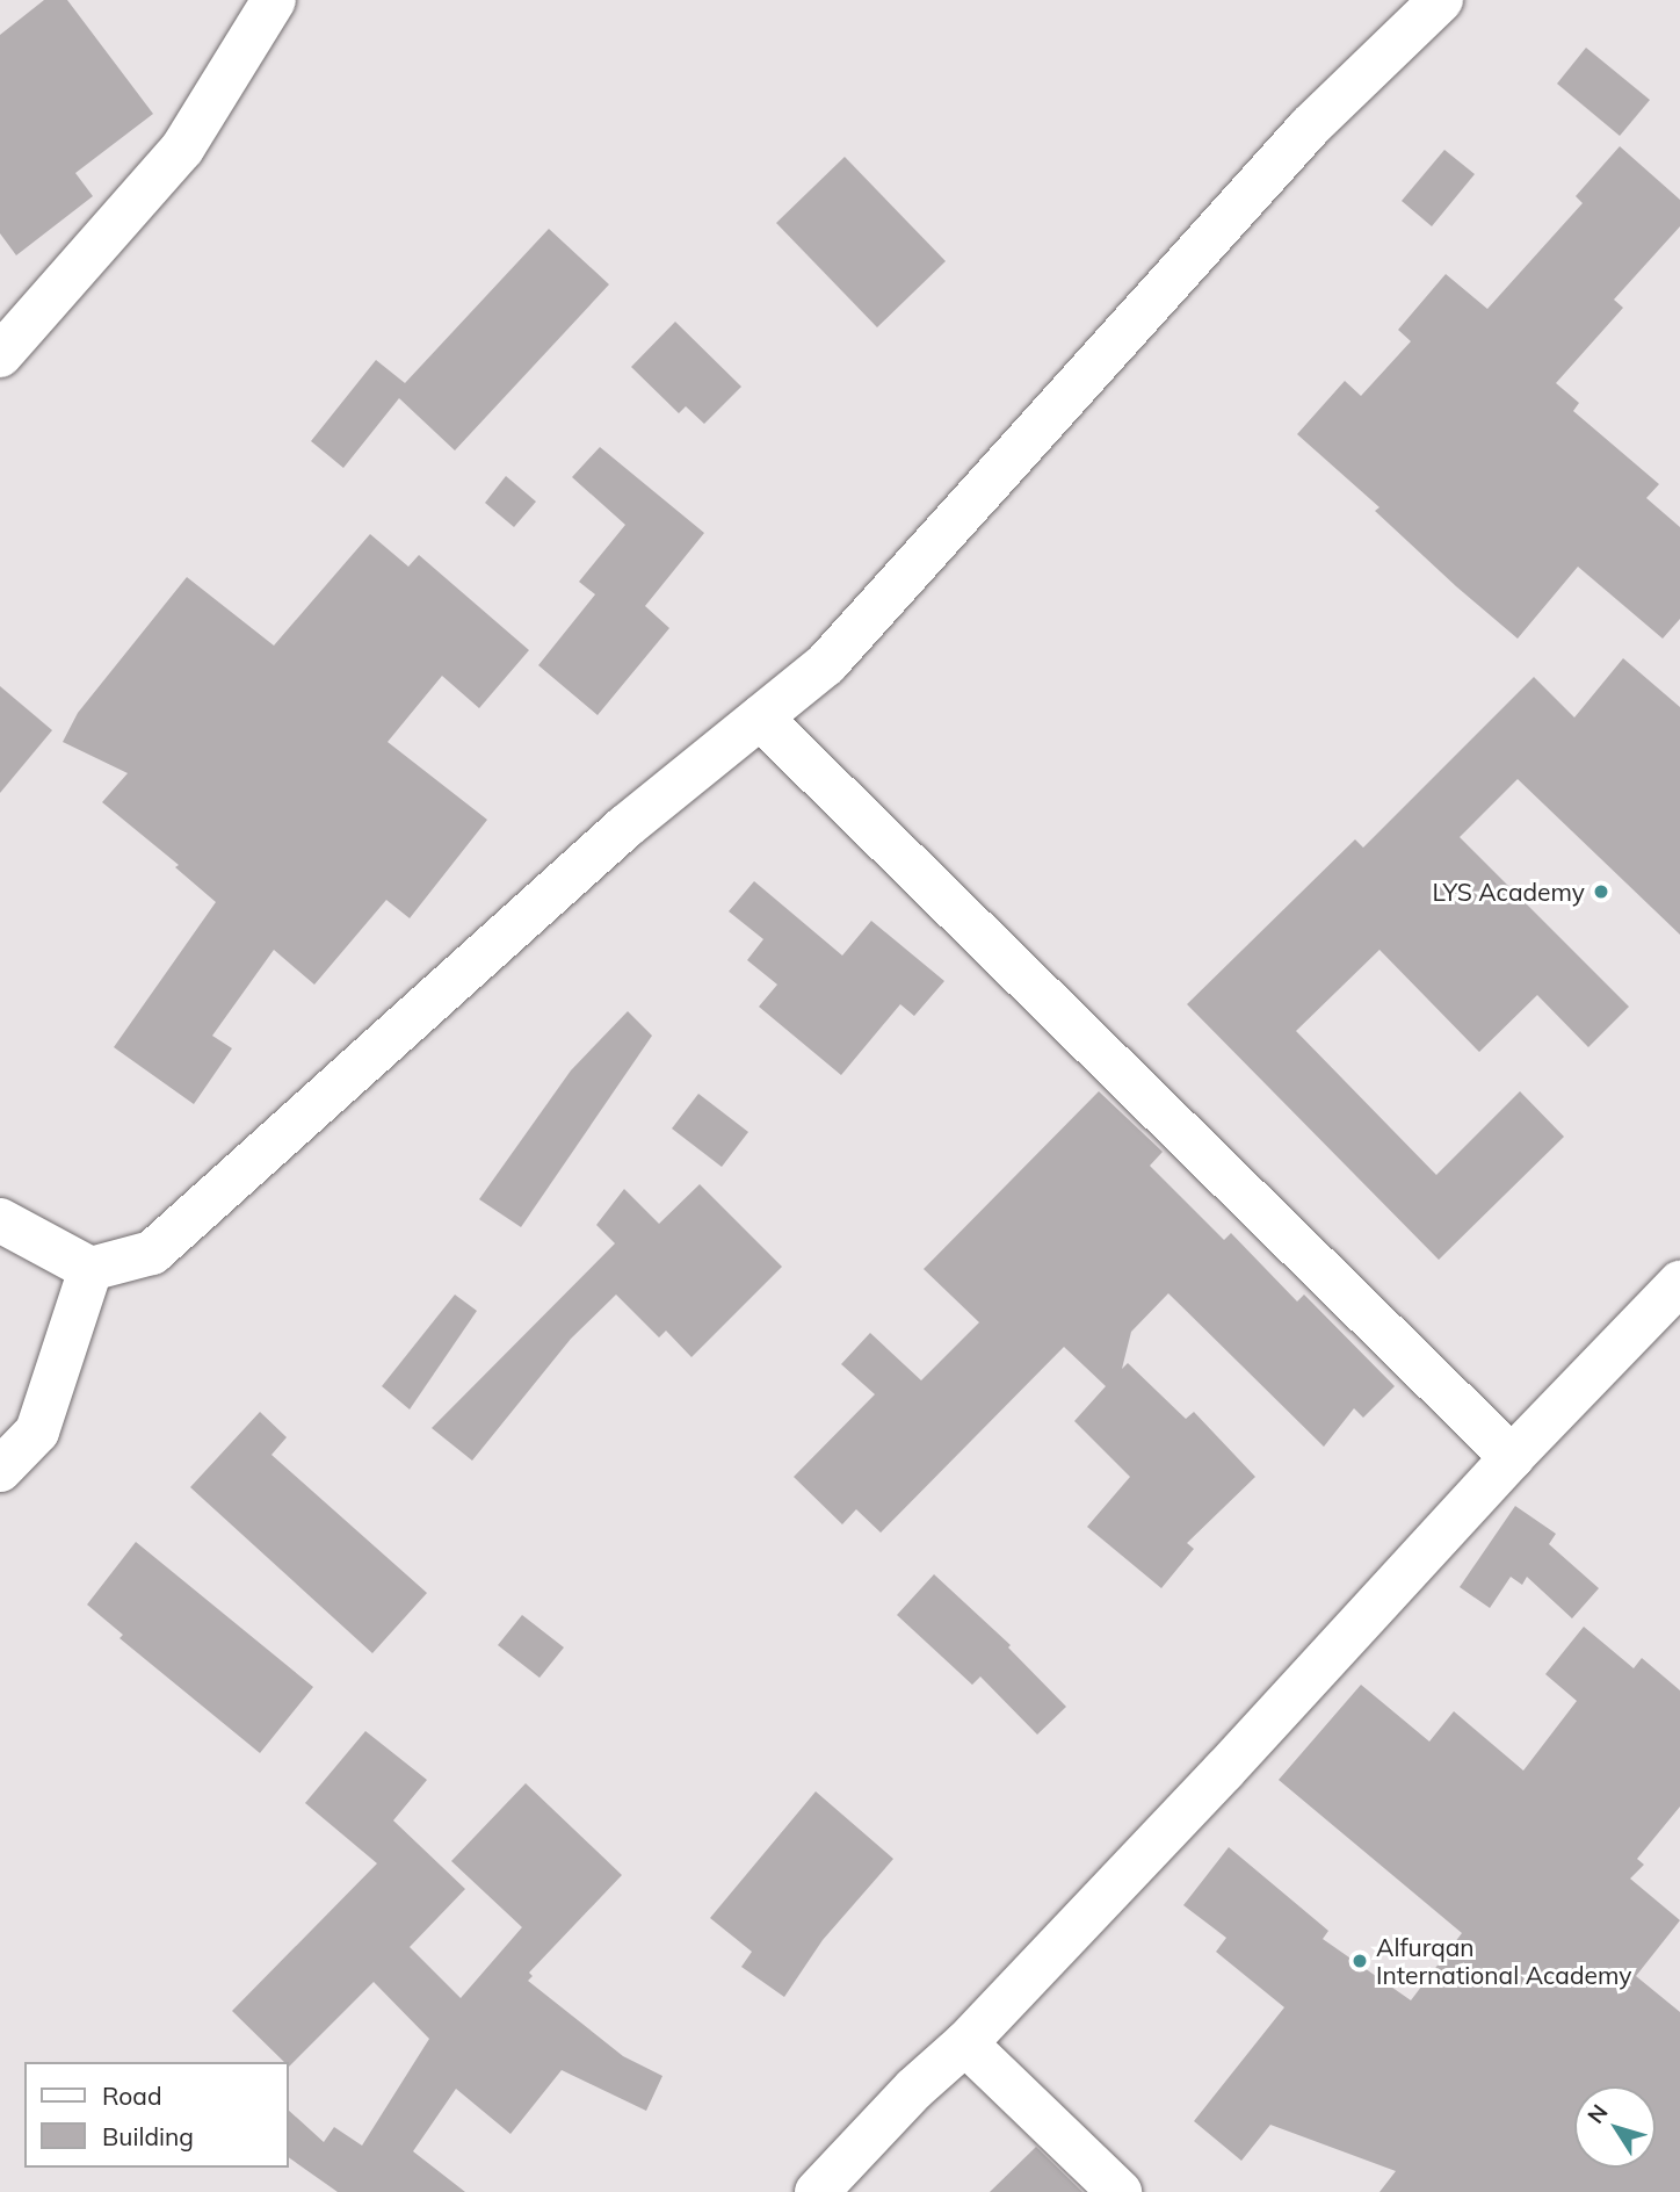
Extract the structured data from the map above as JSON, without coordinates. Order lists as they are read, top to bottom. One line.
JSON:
{"places":["LYS Academy","Alfurqan International Academy"],"legend":["Road","Building"],"north":"top left"}
